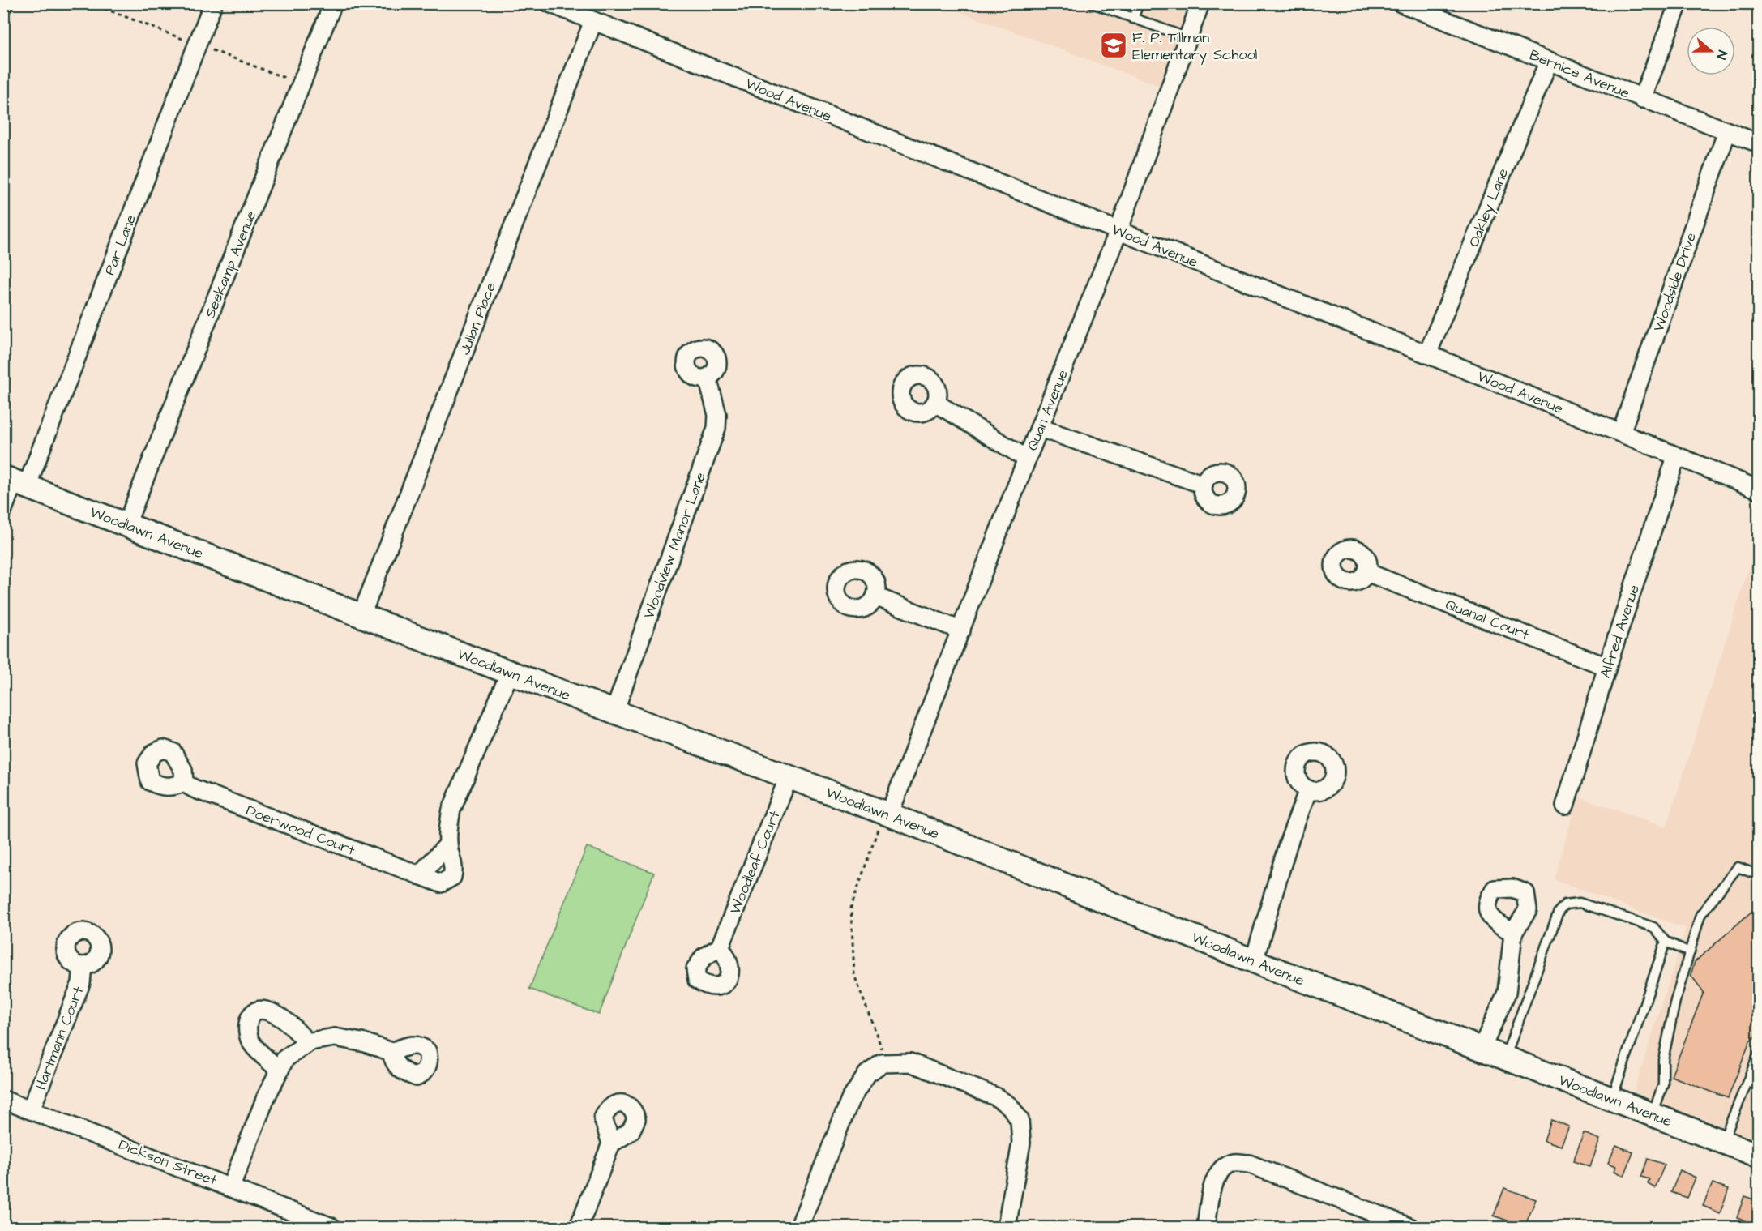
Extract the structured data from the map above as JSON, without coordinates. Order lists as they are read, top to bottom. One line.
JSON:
{"streets":{"street":["Bernice Avenue","Wood Avenue","Oakley Lane","Par Lane","Seekamp Avenue","Woodside Drive","Julian Place","Quan Avenue","Woodlawn Avenue","Woodview Manor Lane","Quanal Court","Alfred Avenue","Doerwood Court","Woodleaf Court","Hartmann Court","Dickson Street"]},"crossings":[["Bernice Avenue","Oakley Lane"],["Bernice Avenue","Woodside Drive"],["Wood Avenue","Oakley Lane"],["Wood Avenue","Woodside Drive"],["Wood Avenue","Julian Place"],["Wood Avenue","Quan Avenue"],["Wood Avenue","Alfred Avenue"],["Par Lane","Woodlawn Avenue"],["Seekamp Avenue","Woodlawn Avenue"],["Julian Place","Woodlawn Avenue"],["Quan Avenue","Woodlawn Avenue"],["Woodlawn Avenue","Woodview Manor Lane"],["Woodlawn Avenue","Doerwood Court"],["Woodlawn Avenue","Woodleaf Court"],["Quanal Court","Alfred Avenue"],["Hartmann Court","Dickson Street"]],"places":{"school or university":["F. P. Tillman Elementary School"]},"north":"right"}
